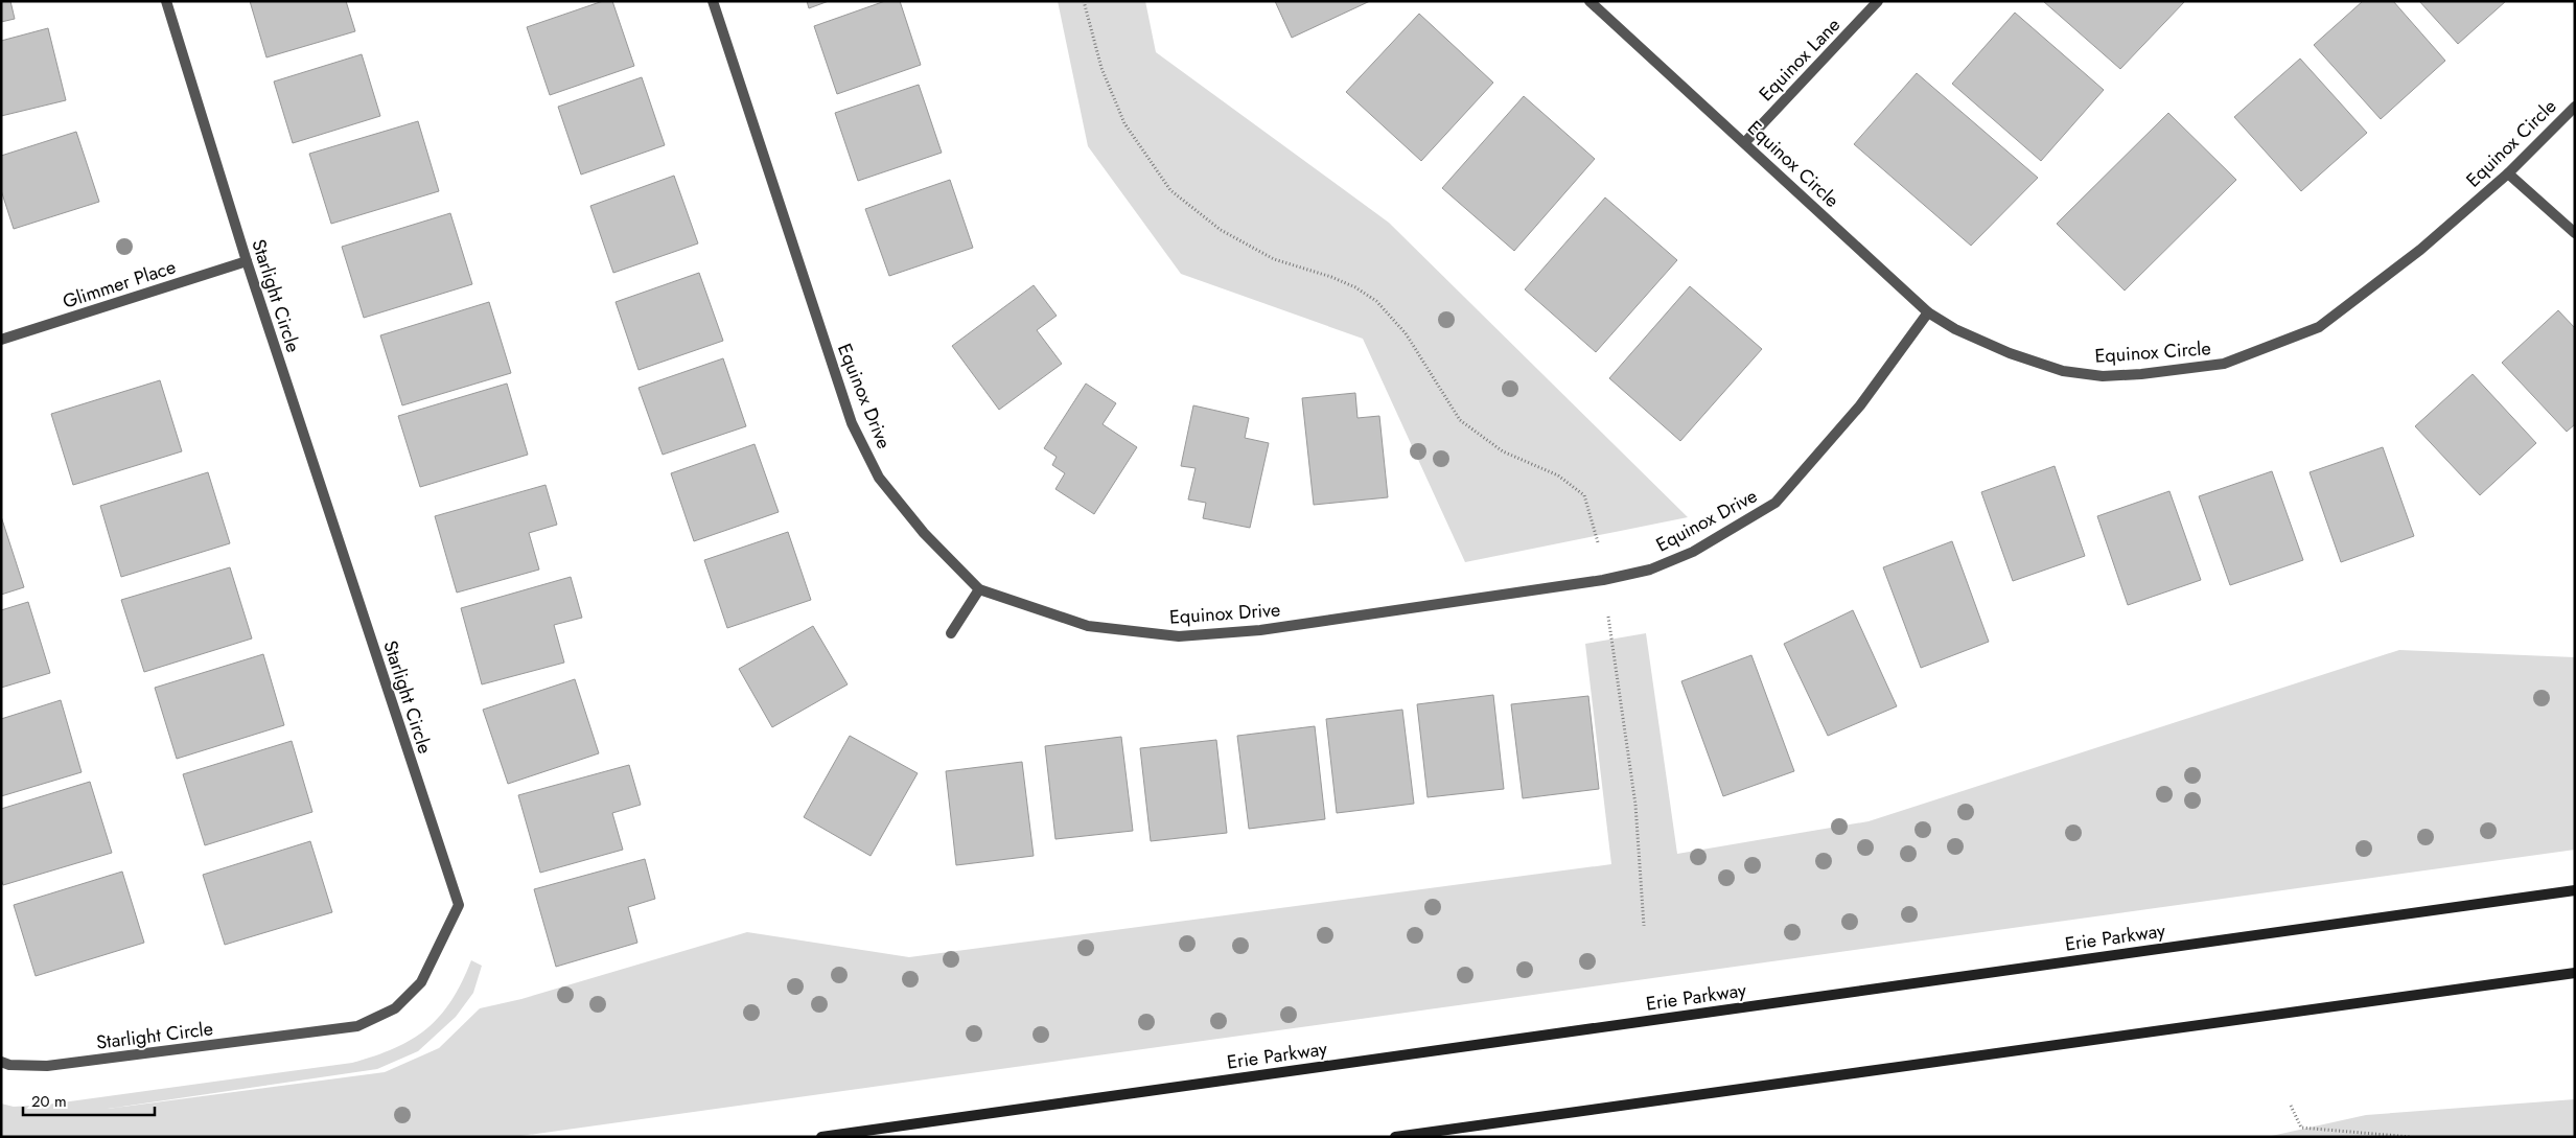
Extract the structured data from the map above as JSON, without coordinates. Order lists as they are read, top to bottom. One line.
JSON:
{"streets":{"main road":["Erie Parkway"],"street":["Equinox Lane","Equinox Circle","Glimmer Place","Starlight Circle","Equinox Drive"]},"crossings":[["Equinox Lane","Equinox Circle"],["Equinox Circle","Equinox Drive"],["Glimmer Place","Starlight Circle"]],"scale_bar":"20 m"}
